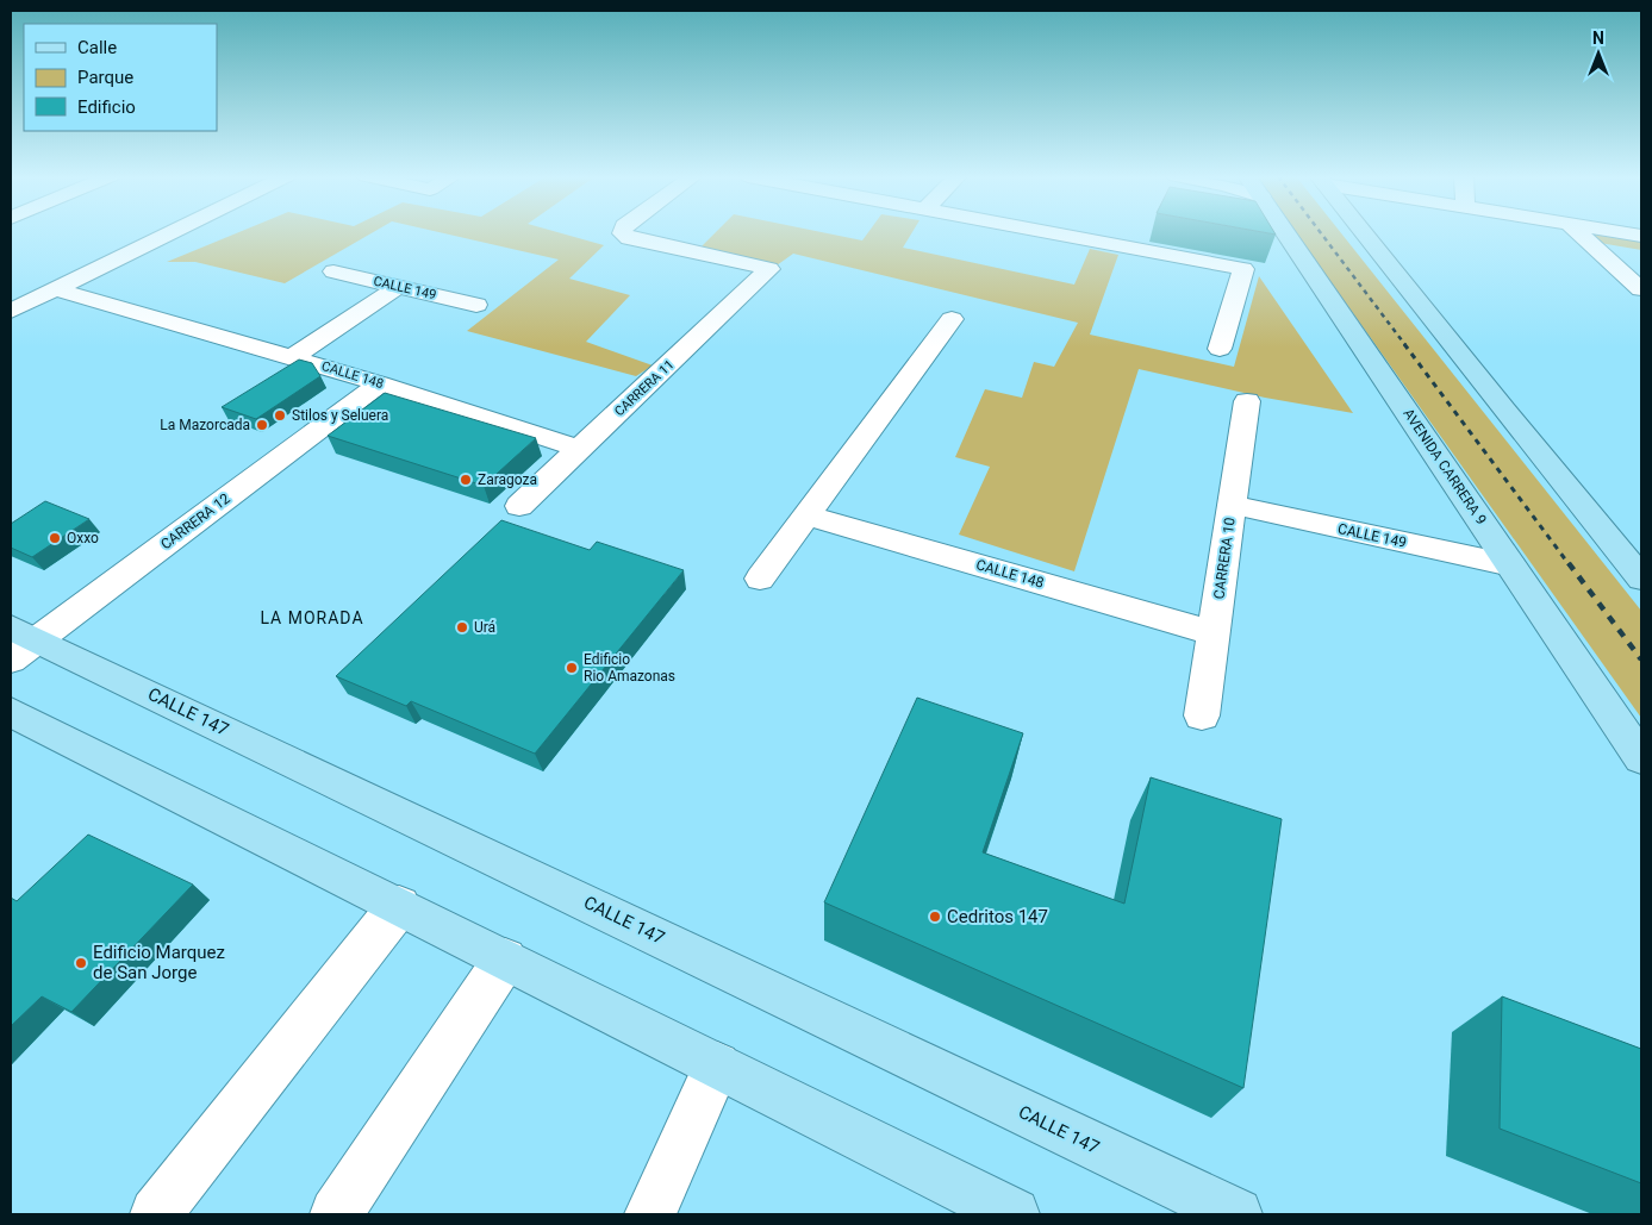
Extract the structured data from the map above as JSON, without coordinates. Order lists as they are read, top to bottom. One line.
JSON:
{"streets":{"main road":["AVENIDA CARRERA 9","CALLE 147"],"street":["CALLE 149","CALLE 148","CARRERA 11","CARRERA 12","CARRERA 10"]},"crossings":[["CALLE 149","AVENIDA CARRERA 9"],["CALLE 149","CARRERA 10"],["CALLE 148","CARRERA 11"],["CALLE 148","CARRERA 12"],["CALLE 148","CARRERA 10"],["CARRERA 12","CALLE 147"]],"districts":["LA MORADA"],"places":["Stilos y Seluera","La Mazorcada","Zaragoza","Oxxo","Urá","Edificio Rio Amazonas","Cedritos 147","Edificio Marquez de San Jorge"],"legend":["Calle","Parque","Edificio"],"north":"top"}
